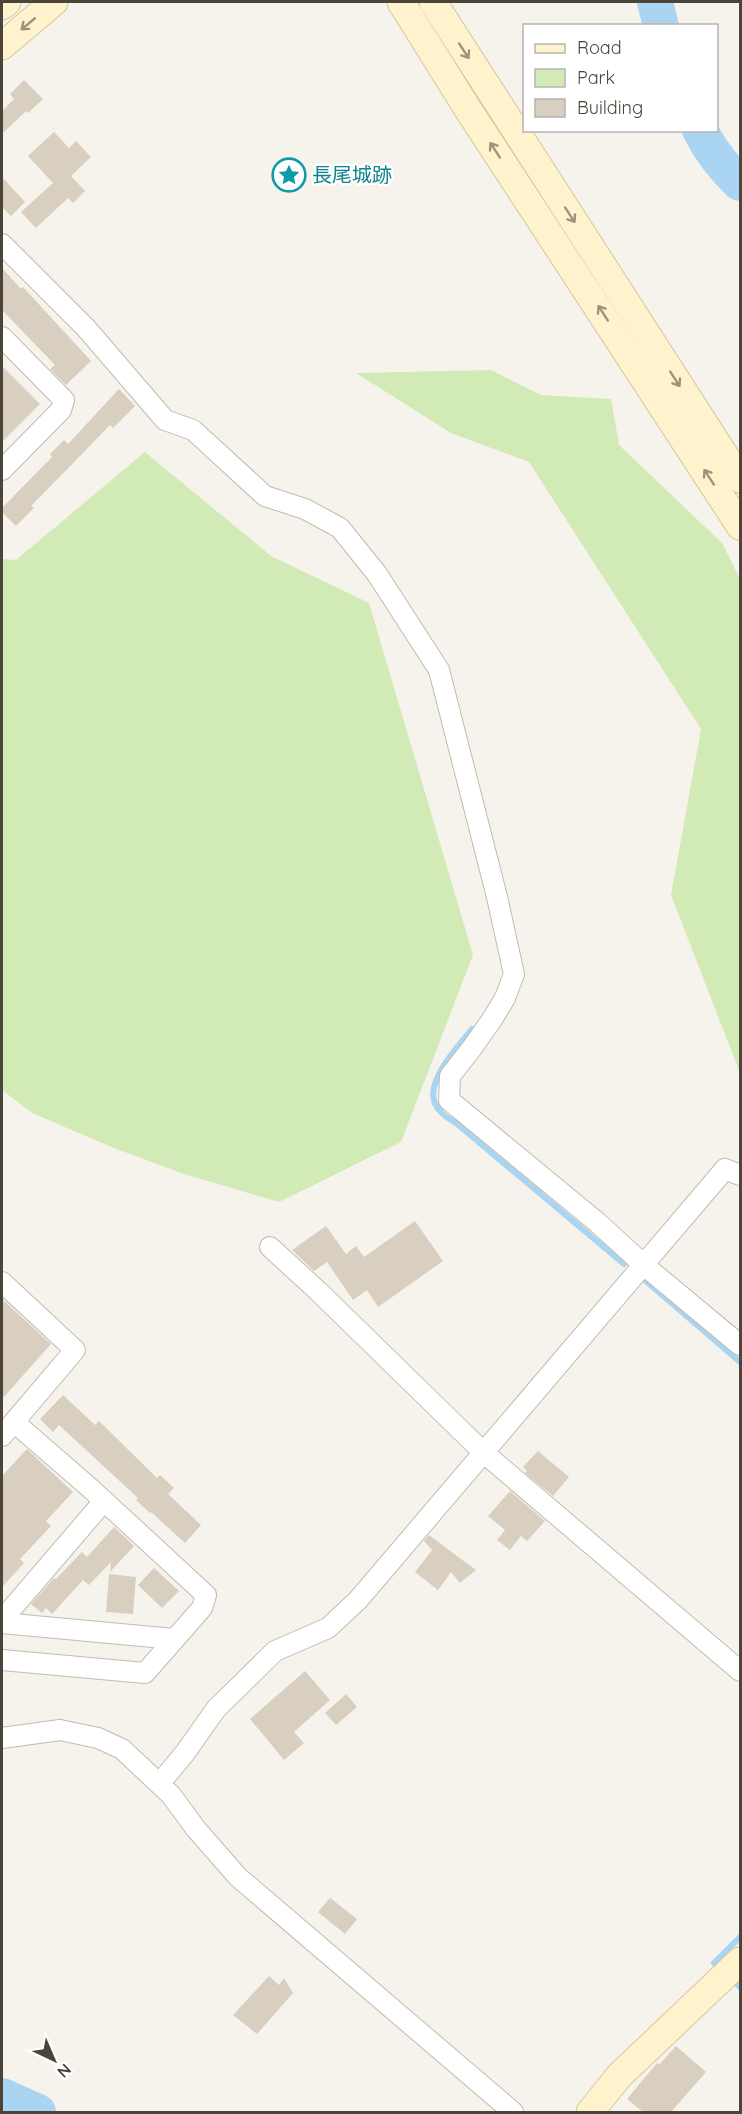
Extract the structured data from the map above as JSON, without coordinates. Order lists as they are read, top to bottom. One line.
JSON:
{"places":{"place":["長尾城跡"]},"legend":["Road","Park","Building"],"north":"bottom right"}
